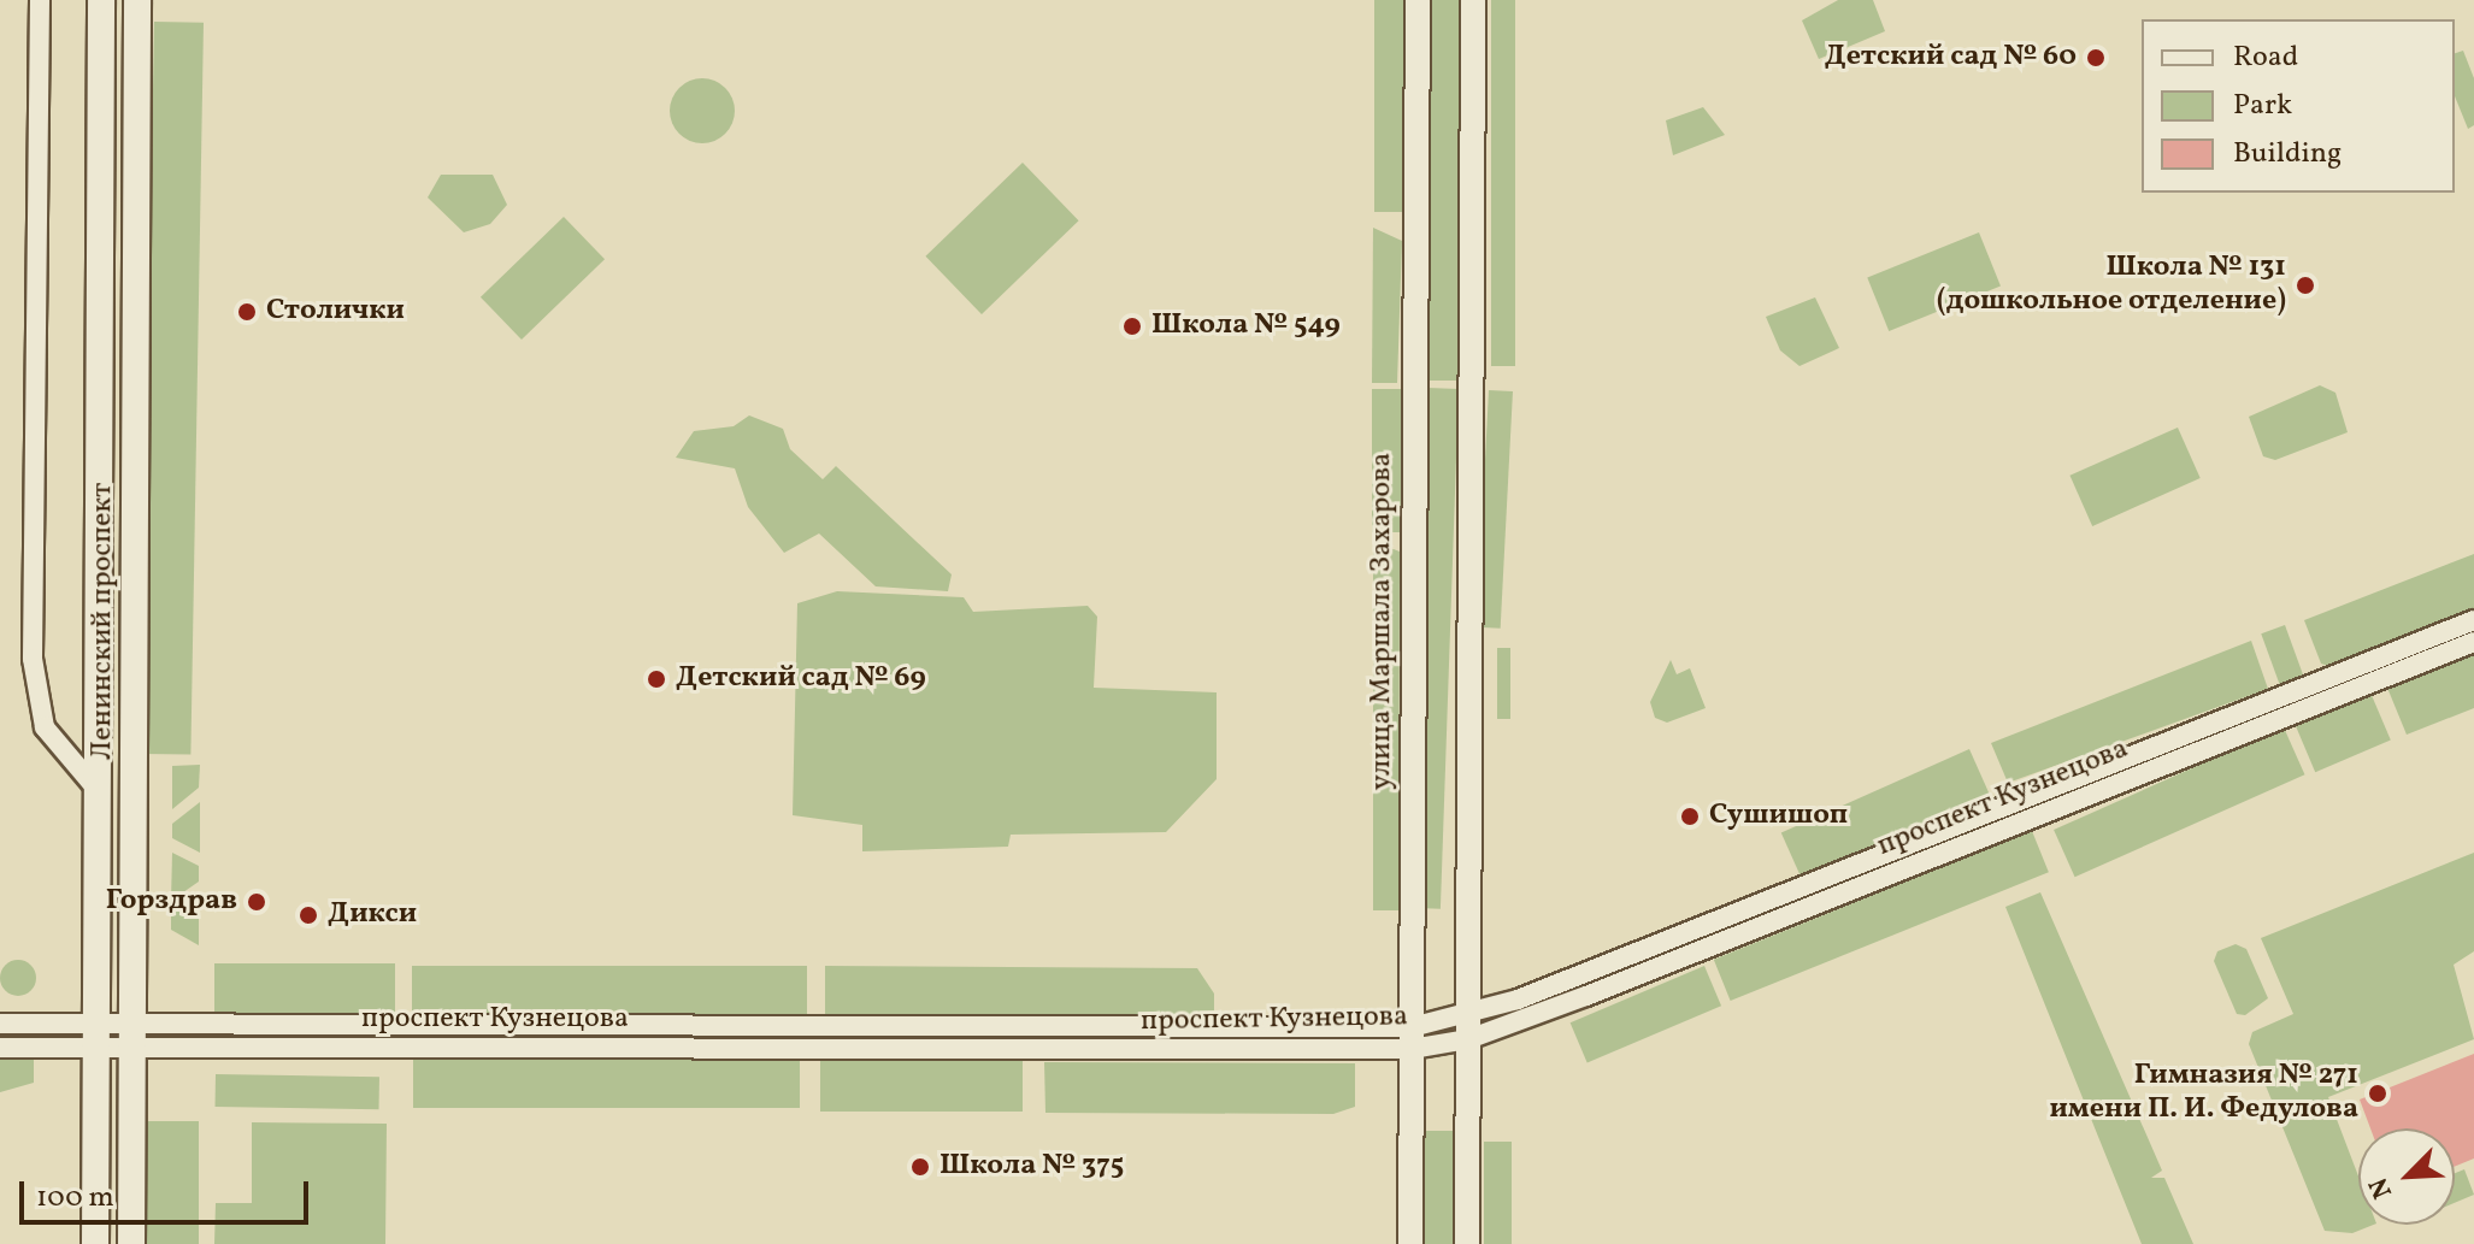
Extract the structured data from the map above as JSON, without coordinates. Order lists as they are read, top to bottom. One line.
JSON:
{"streets":{"main road":["Ленинский проспект"],"street":["улица Маршала Захарова","проспект Кузнецова"]},"crossings":[["Ленинский проспект","проспект Кузнецова"],["улица Маршала Захарова","проспект Кузнецова"]],"places":["Детский сад № 60","Школа № 131 (дошкольное отделение)","Столички","Школа № 549","Детский сад № 69","Сушишоп","Горздрав","Дикси","Гимназия № 271 имени П. И. Федулова","Школа № 375"],"legend":["Road","Park","Building"],"scale_bar":"100 m","north":"bottom left"}
